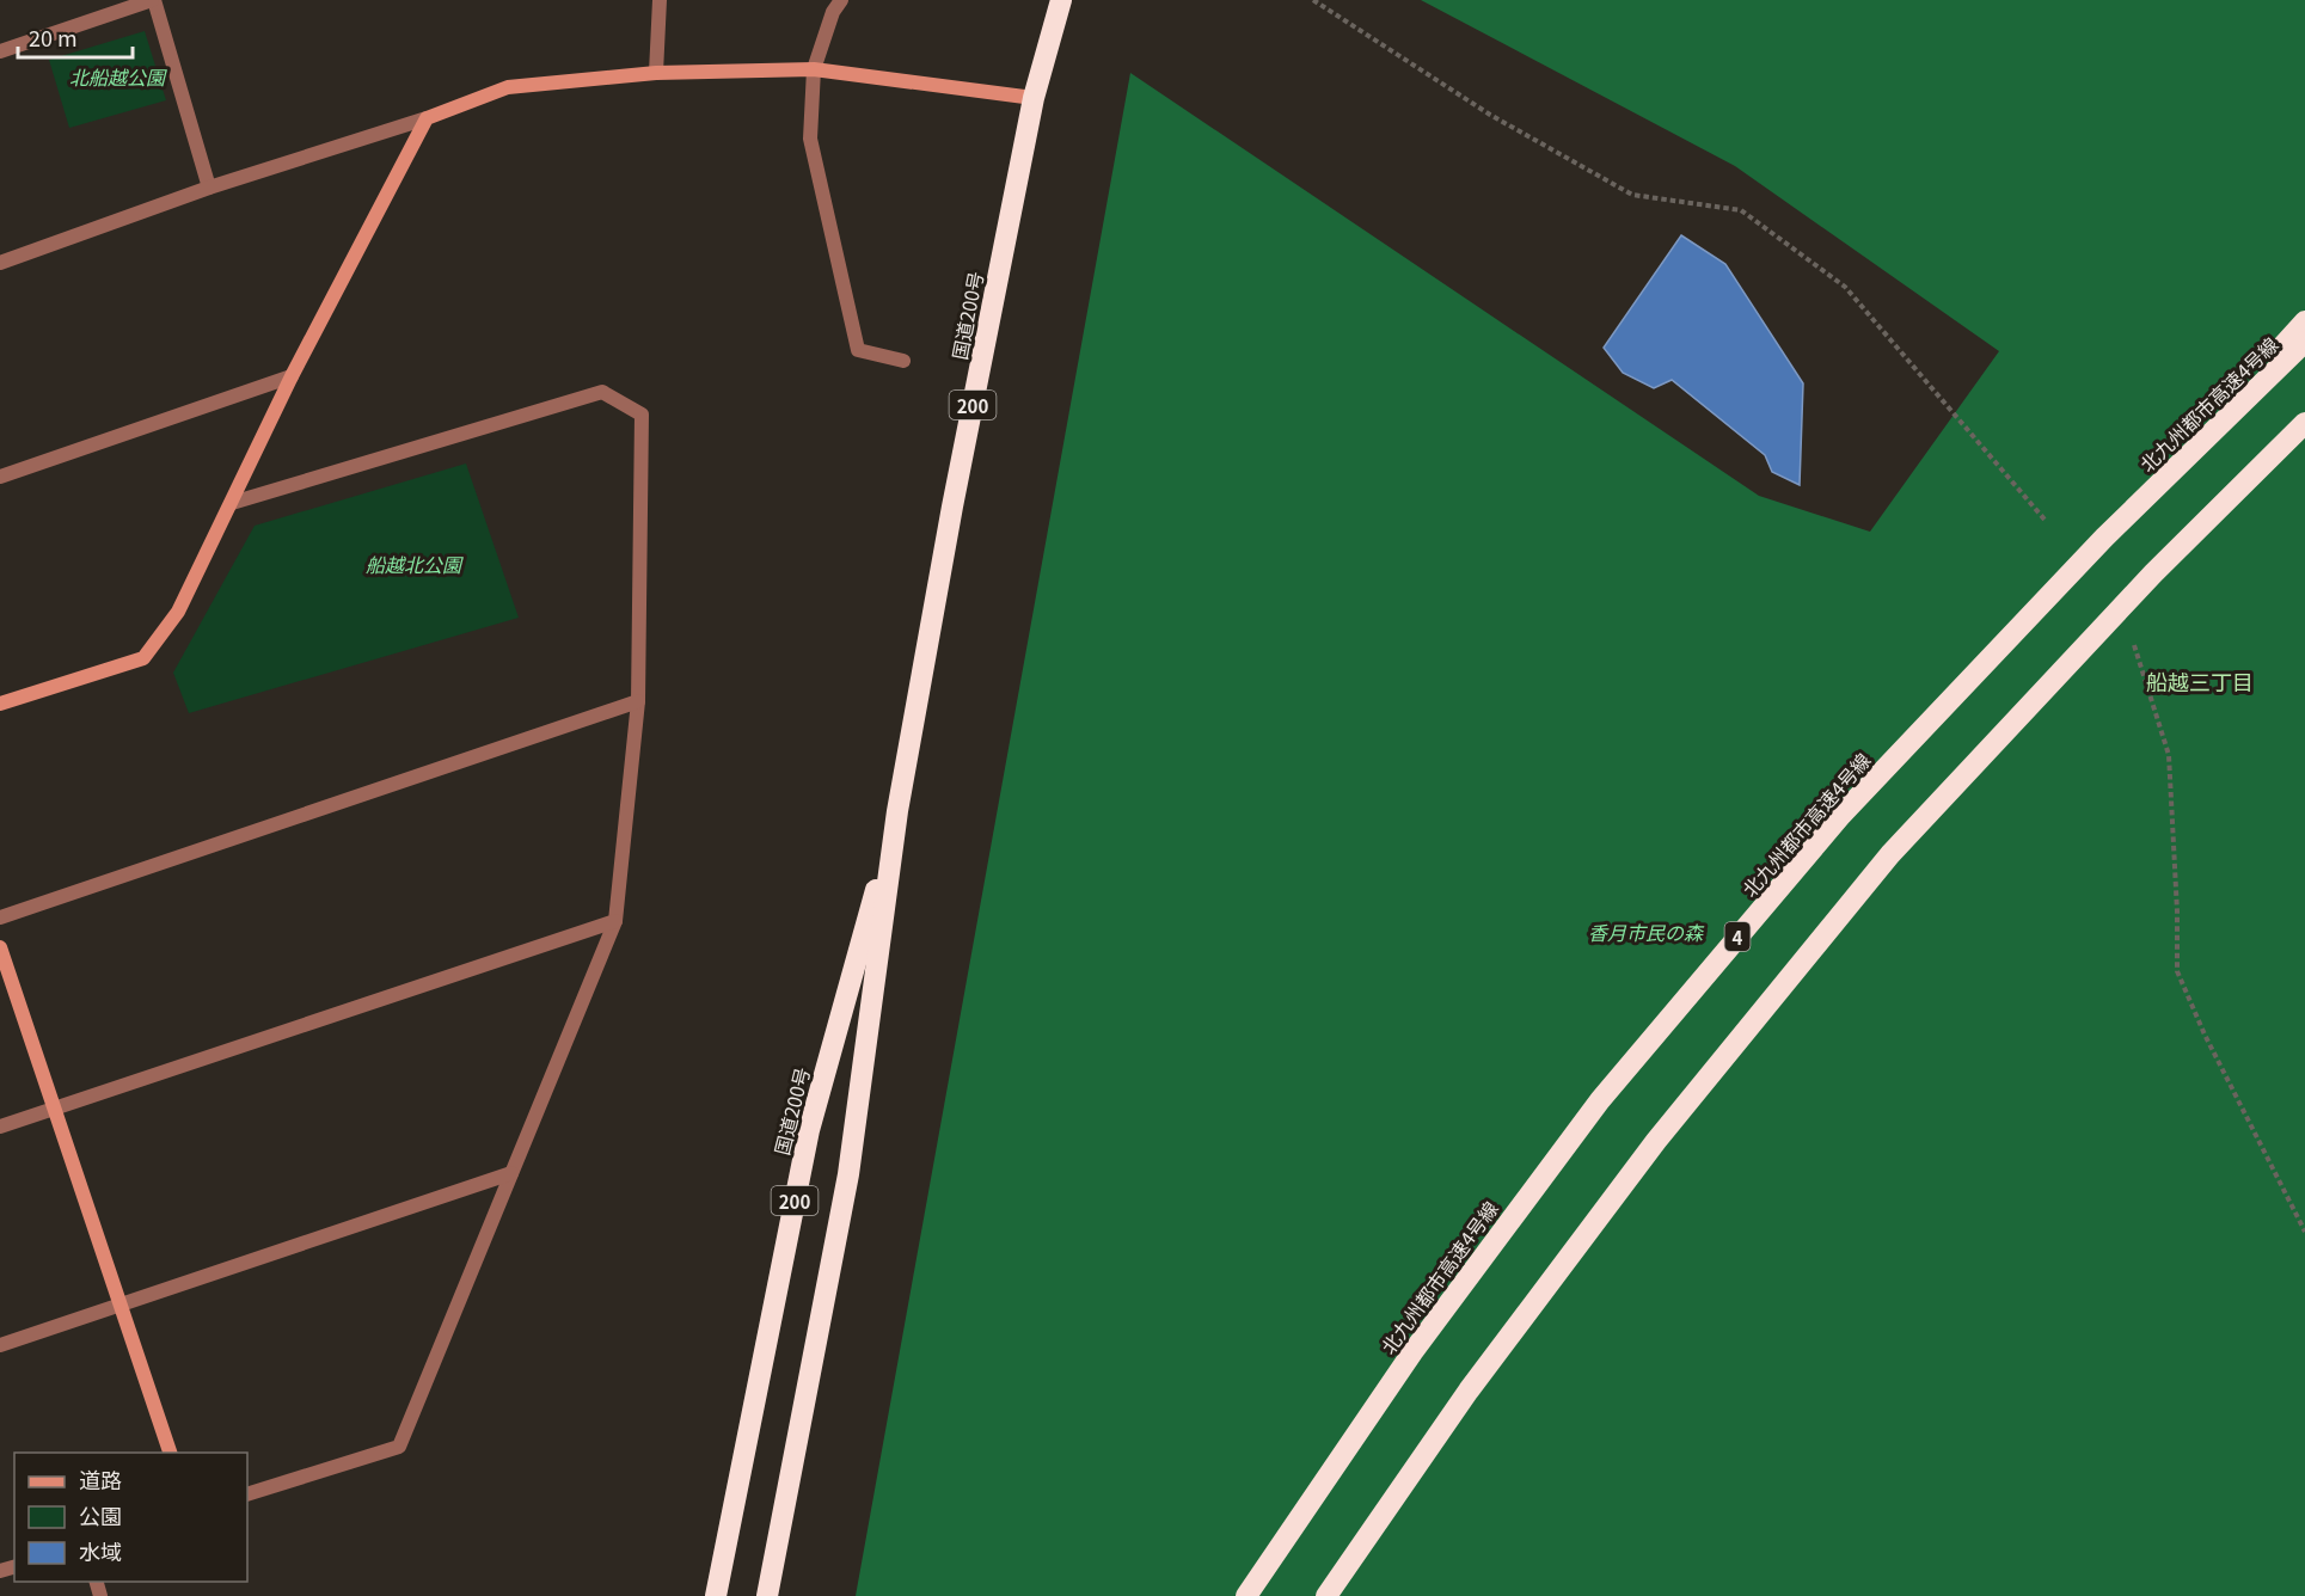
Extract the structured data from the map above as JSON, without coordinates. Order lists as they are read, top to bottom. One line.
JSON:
{"streets":{"highway":["国道200号","北九州都市高速4号線","200","4"]},"districts":["船越三丁目"],"parks":["北船越公園","船越北公園","香月市民の森"],"legend":["道路","公園","水域"],"scale_bar":"20 m"}
